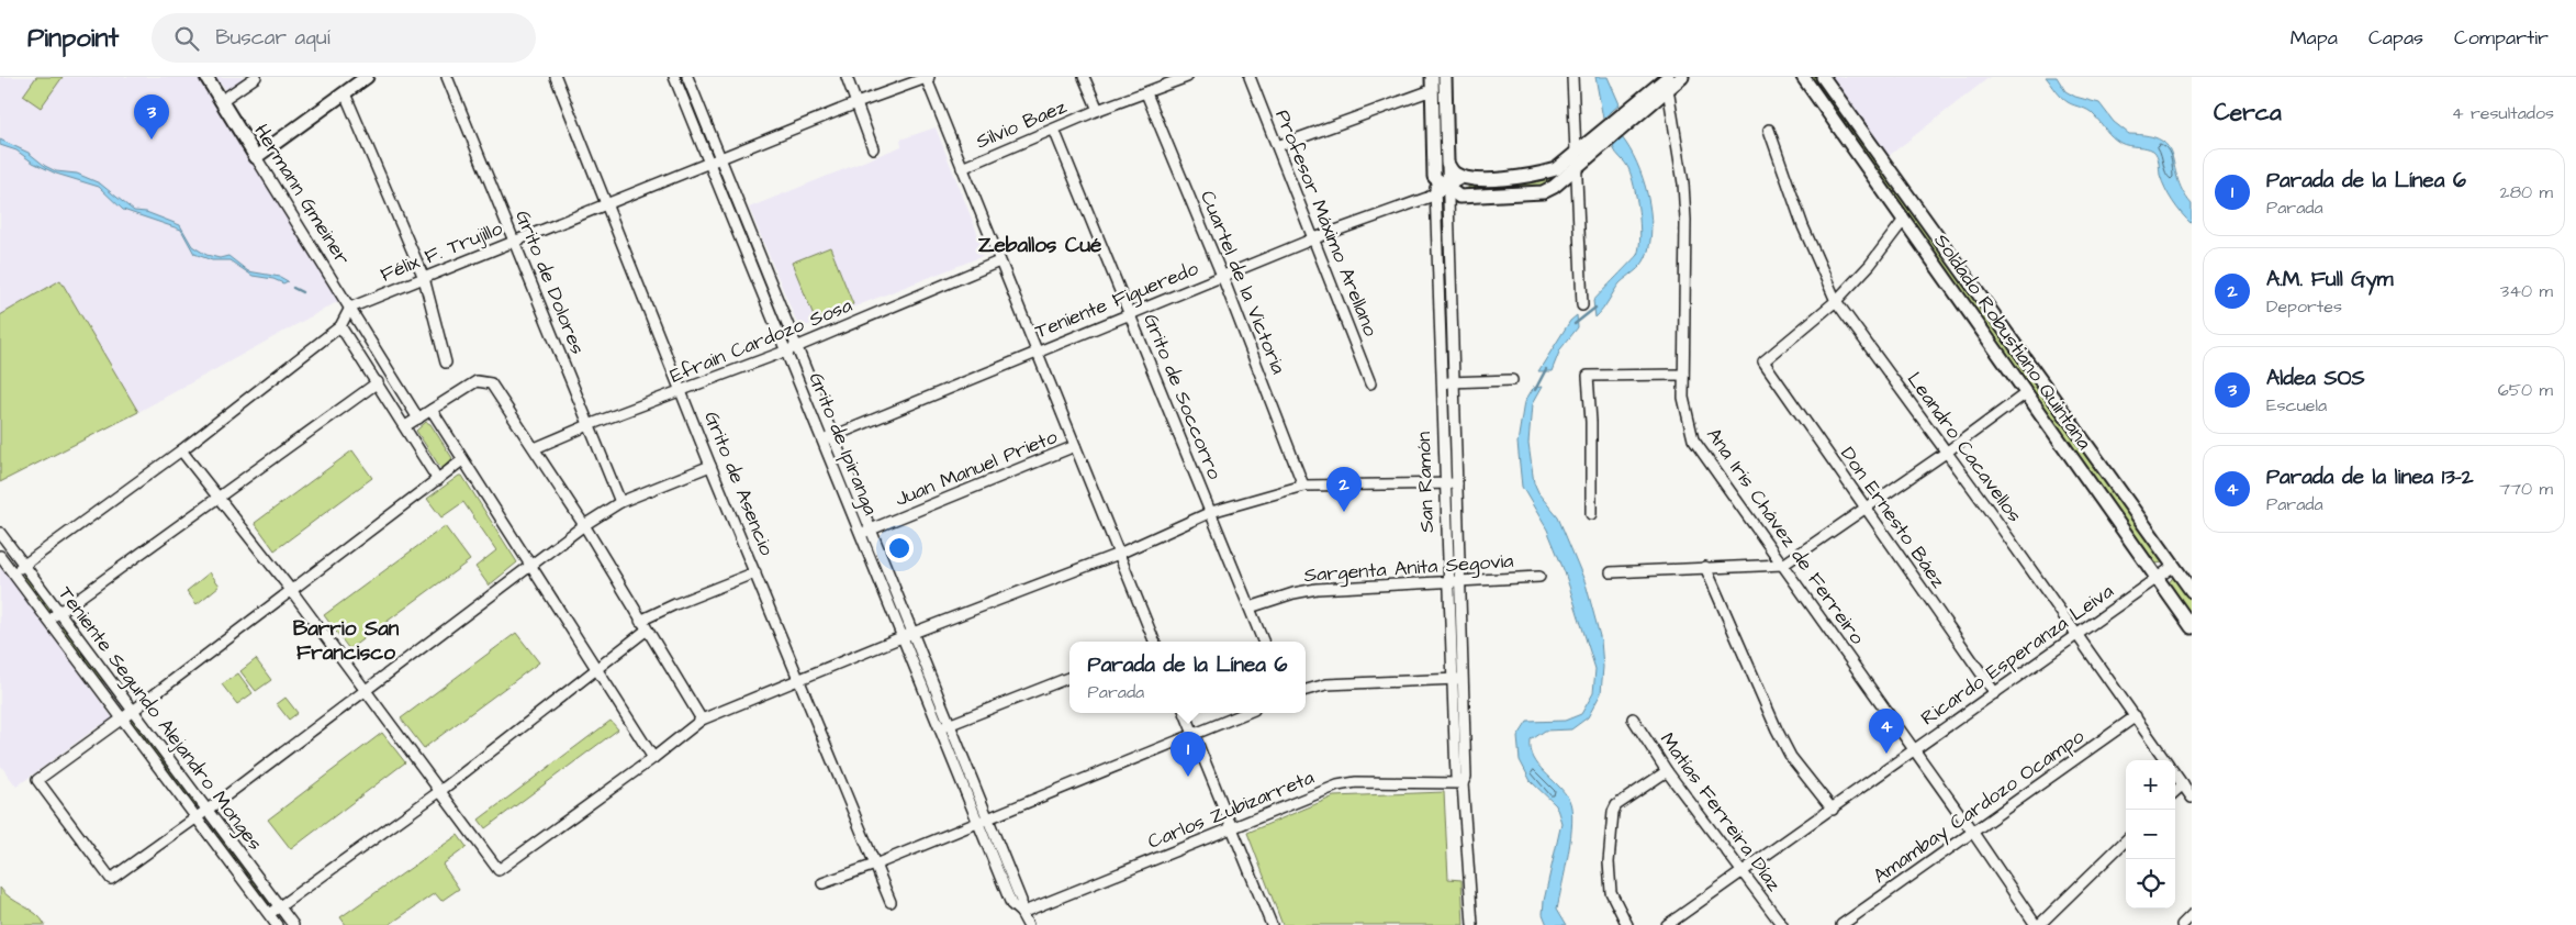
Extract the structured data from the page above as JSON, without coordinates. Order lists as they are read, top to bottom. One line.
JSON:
{"streets":{"street":["Silvio Baez","Hermann Gmeiner","Profesor Máximo Arellano","Félix F. Trujillo","Grito de Dolores","Cuartel de la Victoria","Teniente Figueredo","Efrain Cardozo Sosa","Soldado Robustiano Quintana","Grito de Soccorro","Grito de Ipiranga","Leandro Cacavellos","Juan Manuel Prieto","San Ramón","Grito de Asencio","Don Ernesto Báez","Ana Iris Chávez de Ferreiro","Sargenta Anita Segovia","Ricardo Esperanza Leiva","Teniente Segundo Alejandro Monges","Amambay Cardozo Ocampo","Carlos Zubizarreta","Matías Ferreira Díaz"]},"crossings":[["Silvio Baez","Cuartel de la Victoria"],["Silvio Baez","Grito de Soccorro"],["Hermann Gmeiner","Félix F. Trujillo"],["Profesor Máximo Arellano","Teniente Figueredo"],["Félix F. Trujillo","Grito de Dolores"],["Félix F. Trujillo","Grito de Ipiranga"],["Félix F. Trujillo","Grito de Asencio"],["Grito de Dolores","Efrain Cardozo Sosa"],["Cuartel de la Victoria","Teniente Figueredo"],["Teniente Figueredo","Grito de Soccorro"],["Teniente Figueredo","Grito de Ipiranga"],["Teniente Figueredo","San Ramón"],["Efrain Cardozo Sosa","Grito de Ipiranga"],["Efrain Cardozo Sosa","Grito de Asencio"],["Soldado Robustiano Quintana","Ricardo Esperanza Leiva"],["Grito de Soccorro","Sargenta Anita Segovia"],["Grito de Ipiranga","Juan Manuel Prieto"],["Grito de Ipiranga","Carlos Zubizarreta"],["Leandro Cacavellos","Don Ernesto Báez"],["Leandro Cacavellos","Ricardo Esperanza Leiva"],["Leandro Cacavellos","Amambay Cardozo Ocampo"],["San Ramón","Sargenta Anita Segovia"],["San Ramón","Carlos Zubizarreta"],["Don Ernesto Báez","Ricardo Esperanza Leiva"],["Ana Iris Chávez de Ferreiro","Ricardo Esperanza Leiva"],["Ana Iris Chávez de Ferreiro","Amambay Cardozo Ocampo"],["Ricardo Esperanza Leiva","Matías Ferreira Díaz"]],"districts":["Zeballos Cué","Barrio San Francisco"],"page":{"header":"Pinpoint","search":"Buscar aquí","nav":["Mapa","Capas","Compartir"],"heading":["Cerca","4 resultados"],"pins":["3","2","4","1"],"list":[{"mark":"1","name":"Parada de la Línea 6","note":"Parada","value":"280 m"},{"mark":"2","name":"A.M. Full Gym","note":"Deportes","value":"340 m"},{"mark":"3","name":"Aldea SOS","note":"Escuela","value":"650 m"},{"mark":"4","name":"Parada de la linea 13-2","note":"Parada","value":"770 m"}],"popup":["Parada de la Línea 6","Parada"],"map_buttons":["+","−"]}}
